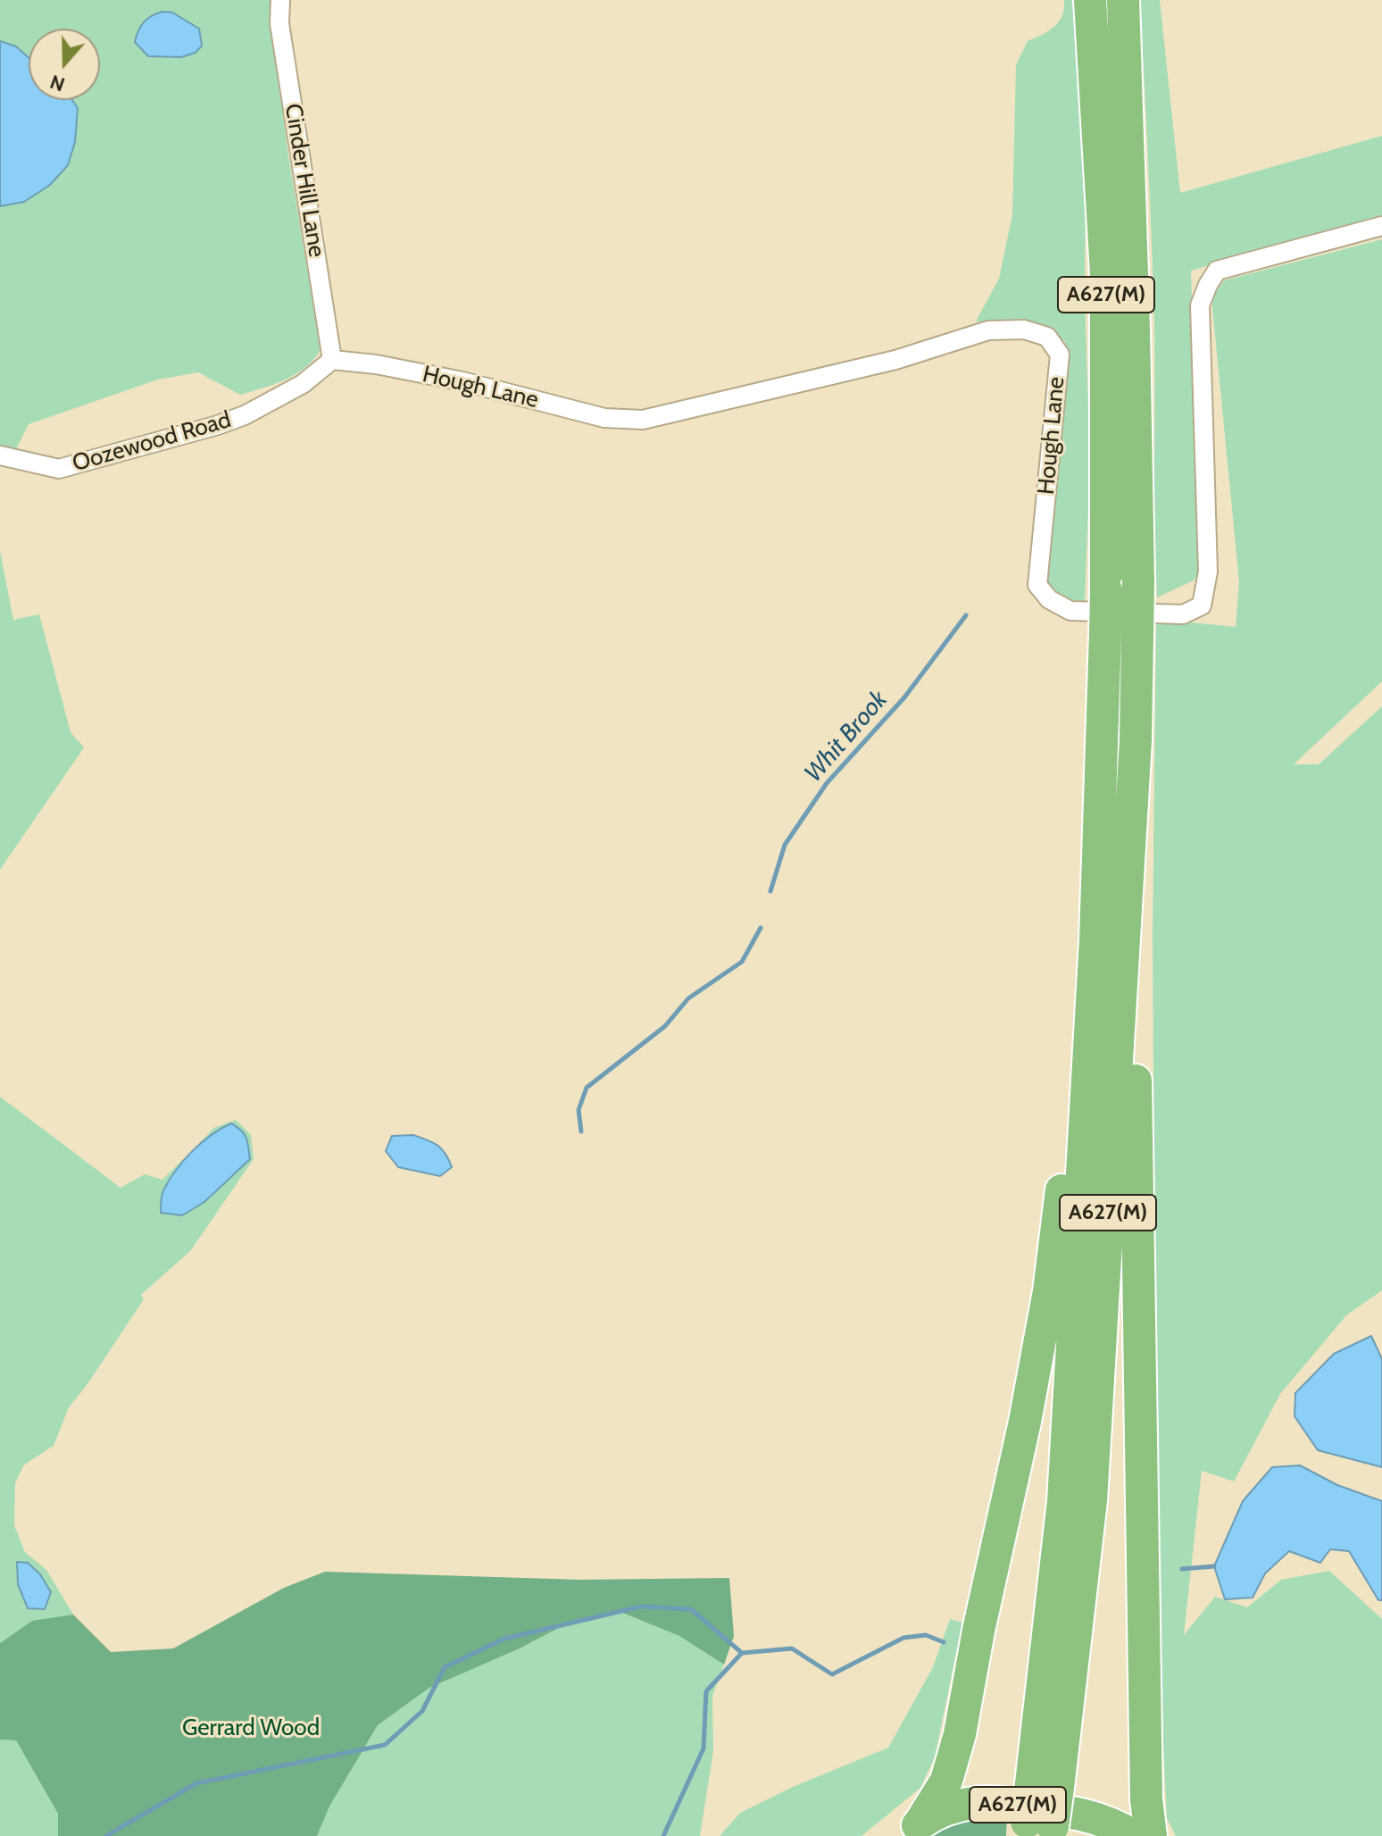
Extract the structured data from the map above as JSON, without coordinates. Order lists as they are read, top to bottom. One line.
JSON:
{"streets":{"highway":["A627(M)"],"street":["Cinder Hill Lane","Hough Lane","Oozewood Road"]},"crossings":[["Cinder Hill Lane","Hough Lane"],["Cinder Hill Lane","Oozewood Road"],["Hough Lane","Oozewood Road"]],"water":["Whit Brook"],"parks":["Gerrard Wood"],"north":"bottom"}
